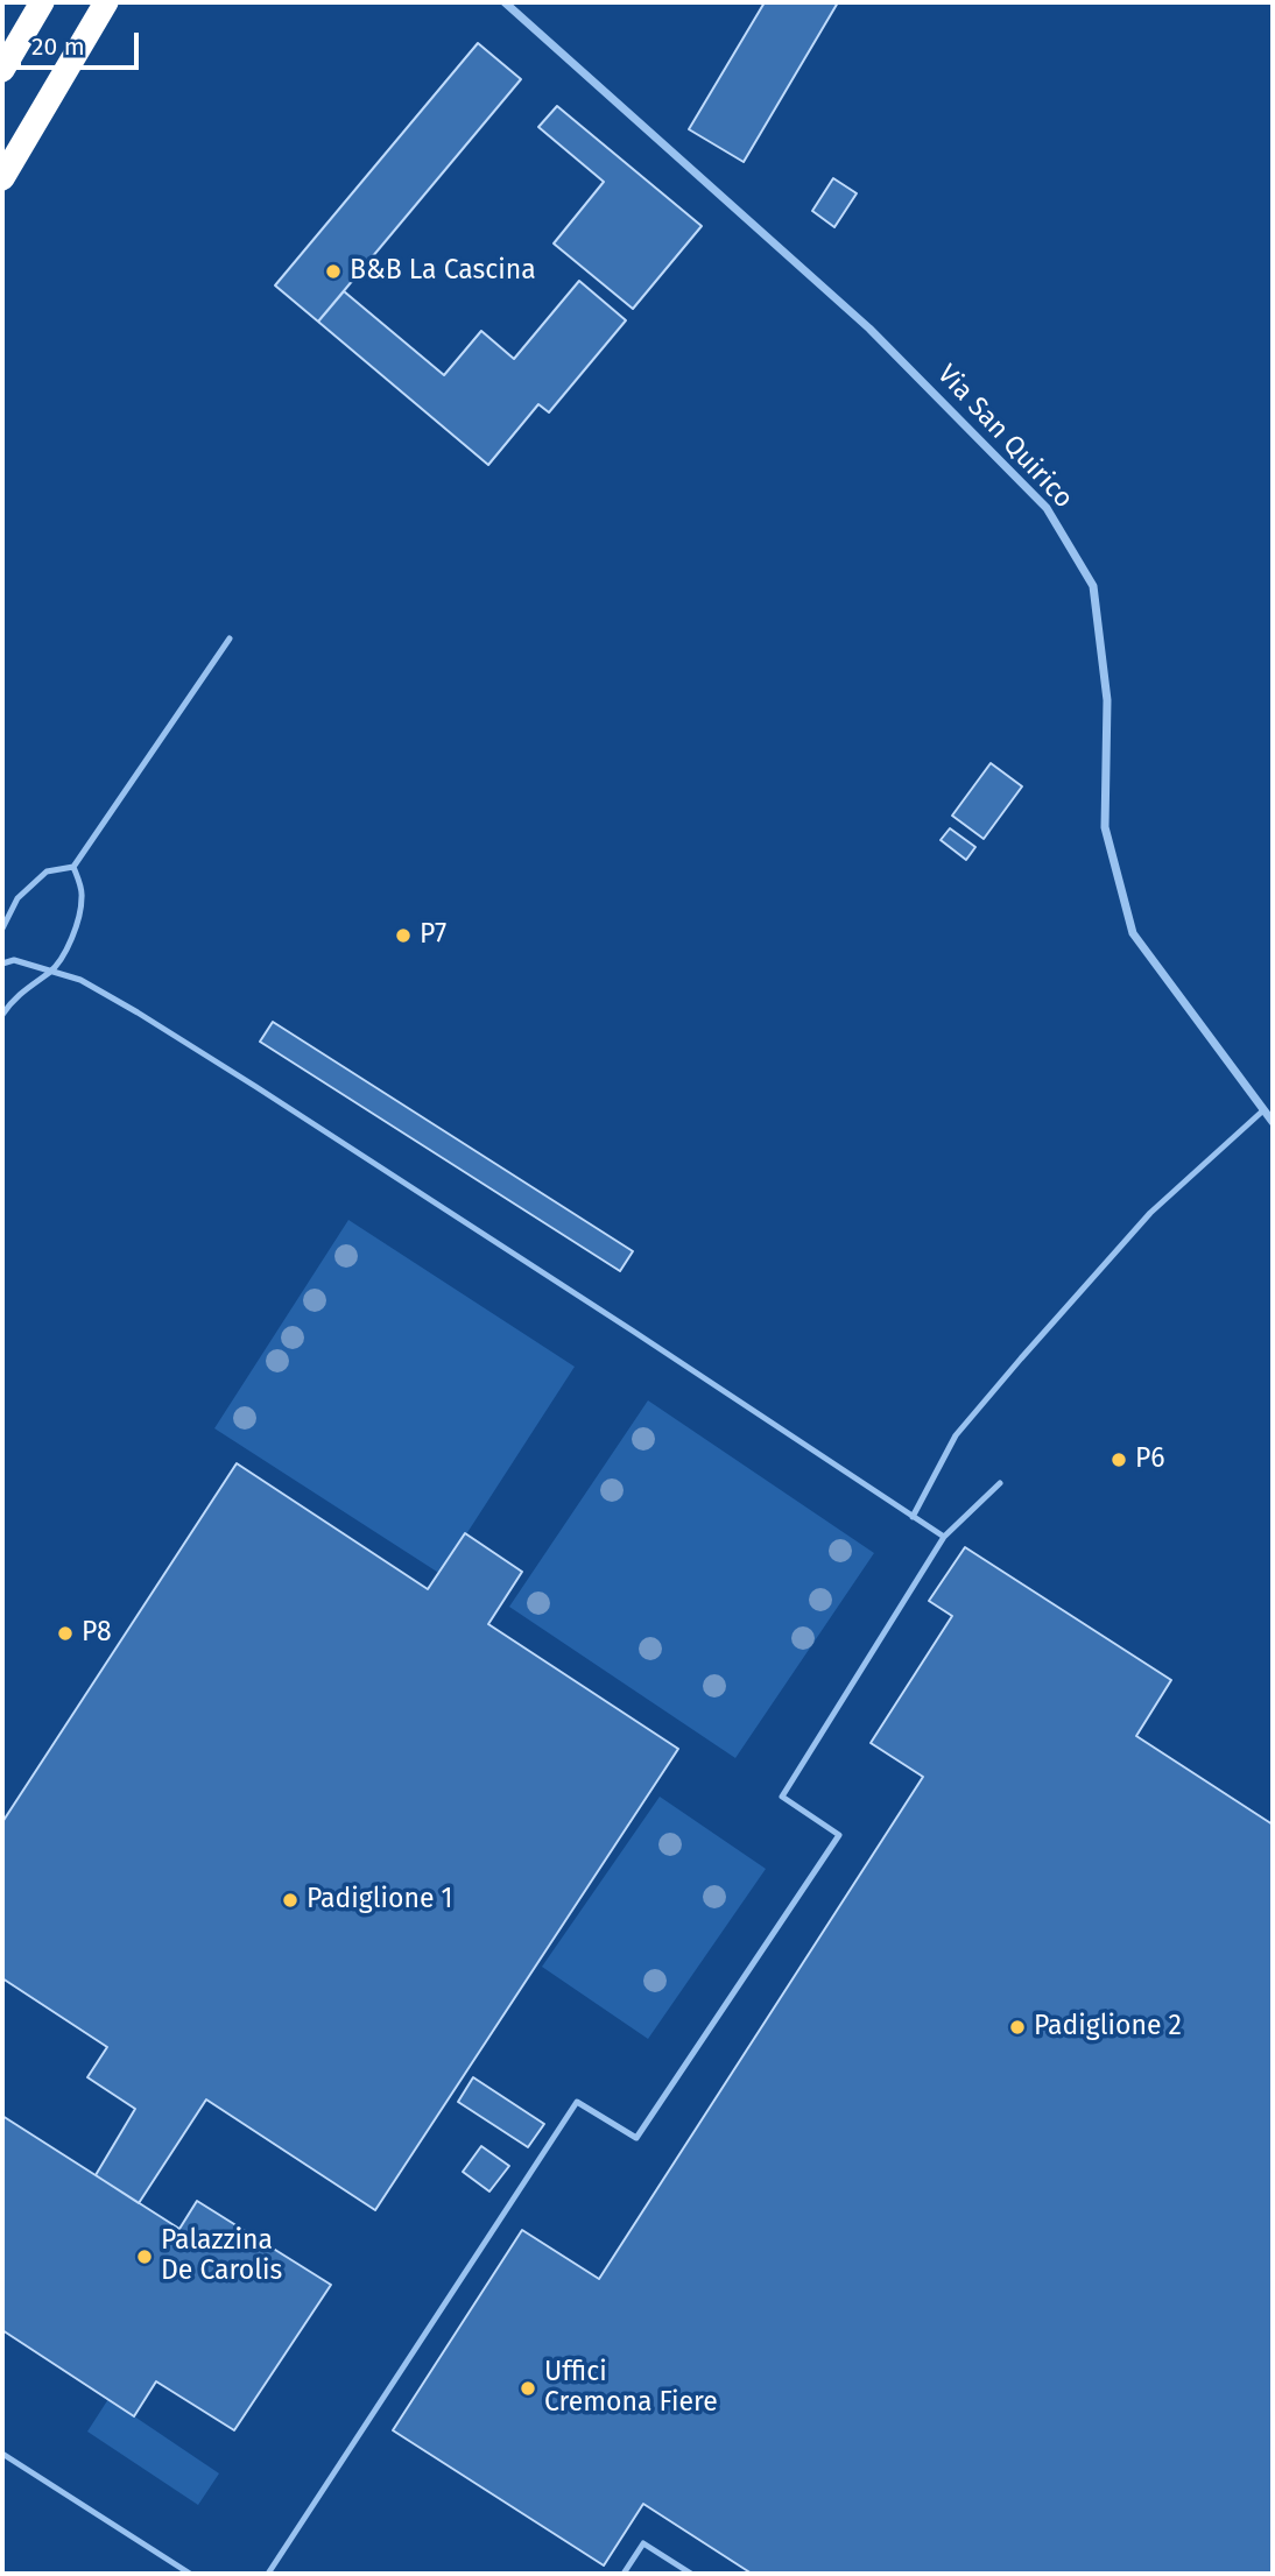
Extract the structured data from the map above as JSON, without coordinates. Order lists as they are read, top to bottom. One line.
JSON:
{"streets":{"street":["Via San Quirico"]},"places":["B&B La Cascina","P7","P6","P8","Padiglione 1","Padiglione 2","Palazzina De Carolis","Uffici Cremona Fiere"],"scale_bar":"20 m"}
